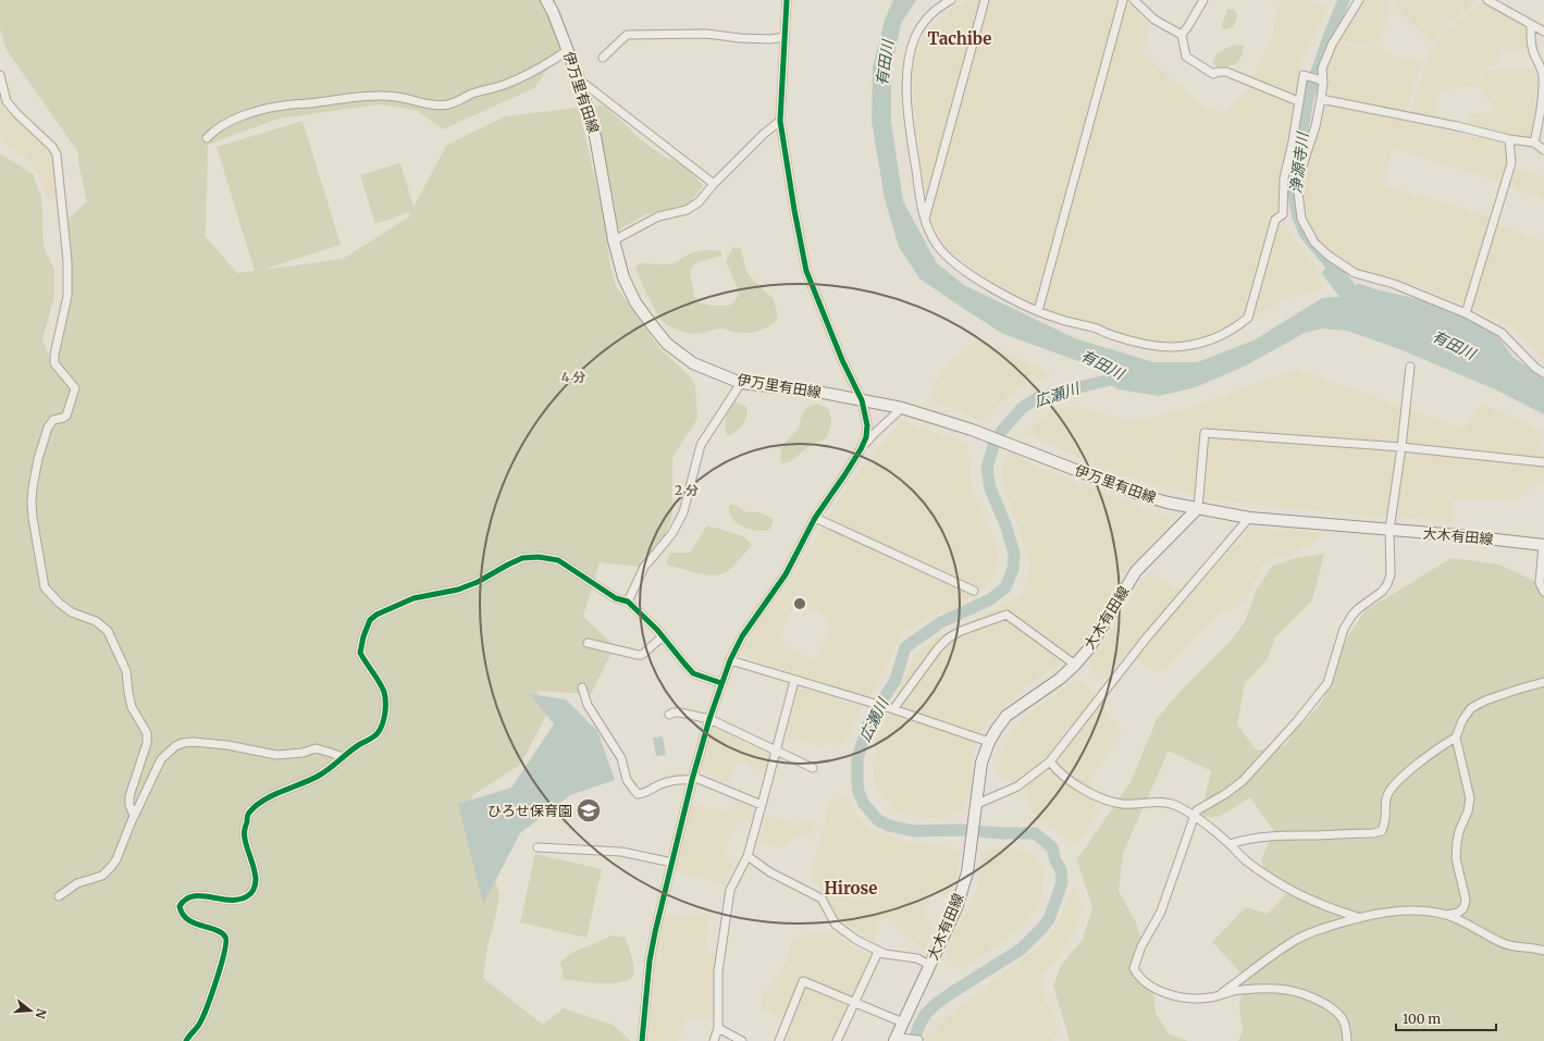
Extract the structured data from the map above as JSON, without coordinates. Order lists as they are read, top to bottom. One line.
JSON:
{"streets":{"main road":["伊万里有田線","大木有田線"]},"crossings":[["伊万里有田線","大木有田線"]],"districts":["Tachibe","Hirose"],"water":["有田川","浄源寺川","広瀬川"],"places":{"school or university":["ひろせ保育園"]},"scale_bar":"100 m","north":"right","rings":["4 分","2 分"]}
